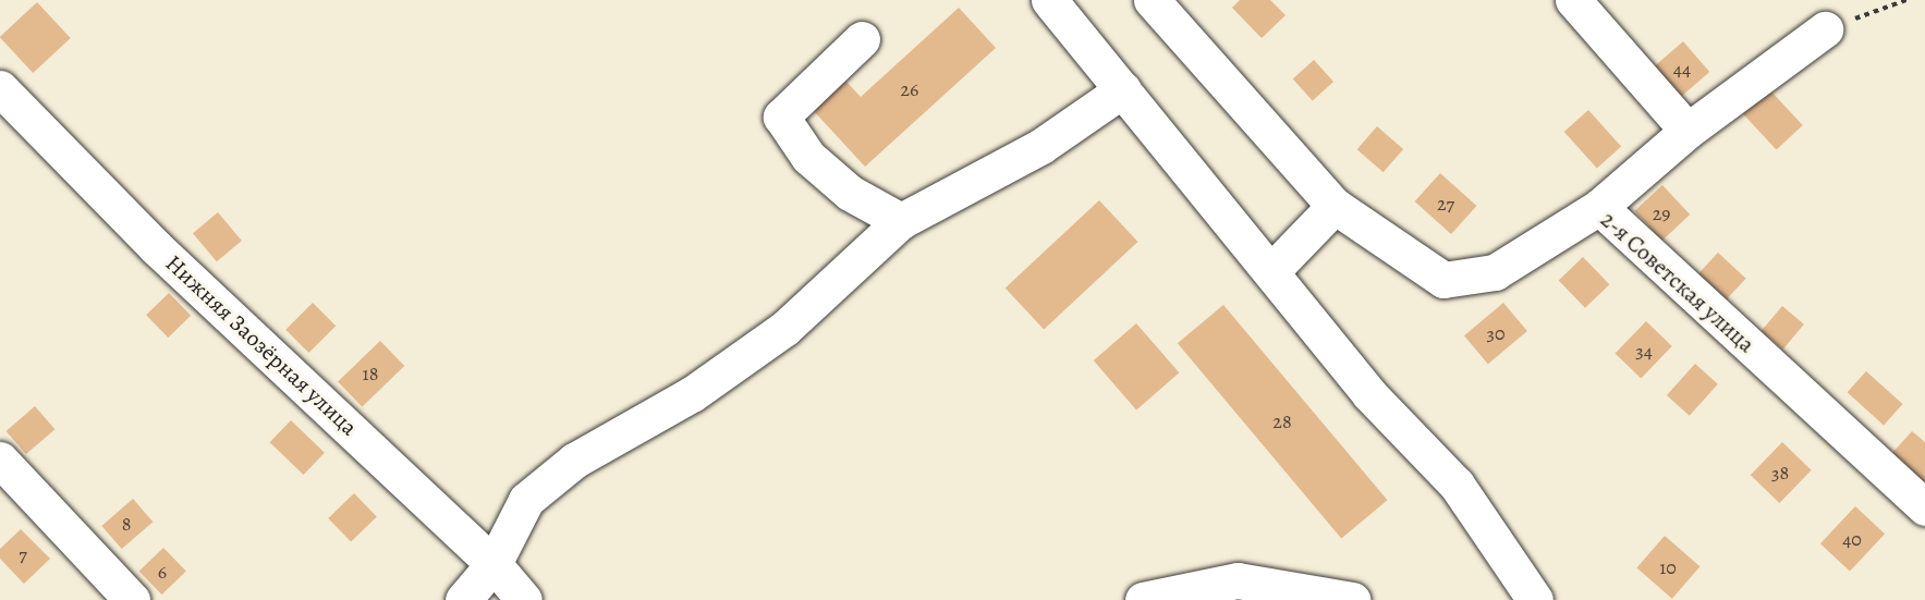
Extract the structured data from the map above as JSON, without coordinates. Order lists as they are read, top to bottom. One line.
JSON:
{"streets":{"street":["2-я Советская улица","Нижняя Заозёрная улица"]},"house_numbers":["44","26","27","29","30","34","18","28","38","8","40","7","10","6"]}
